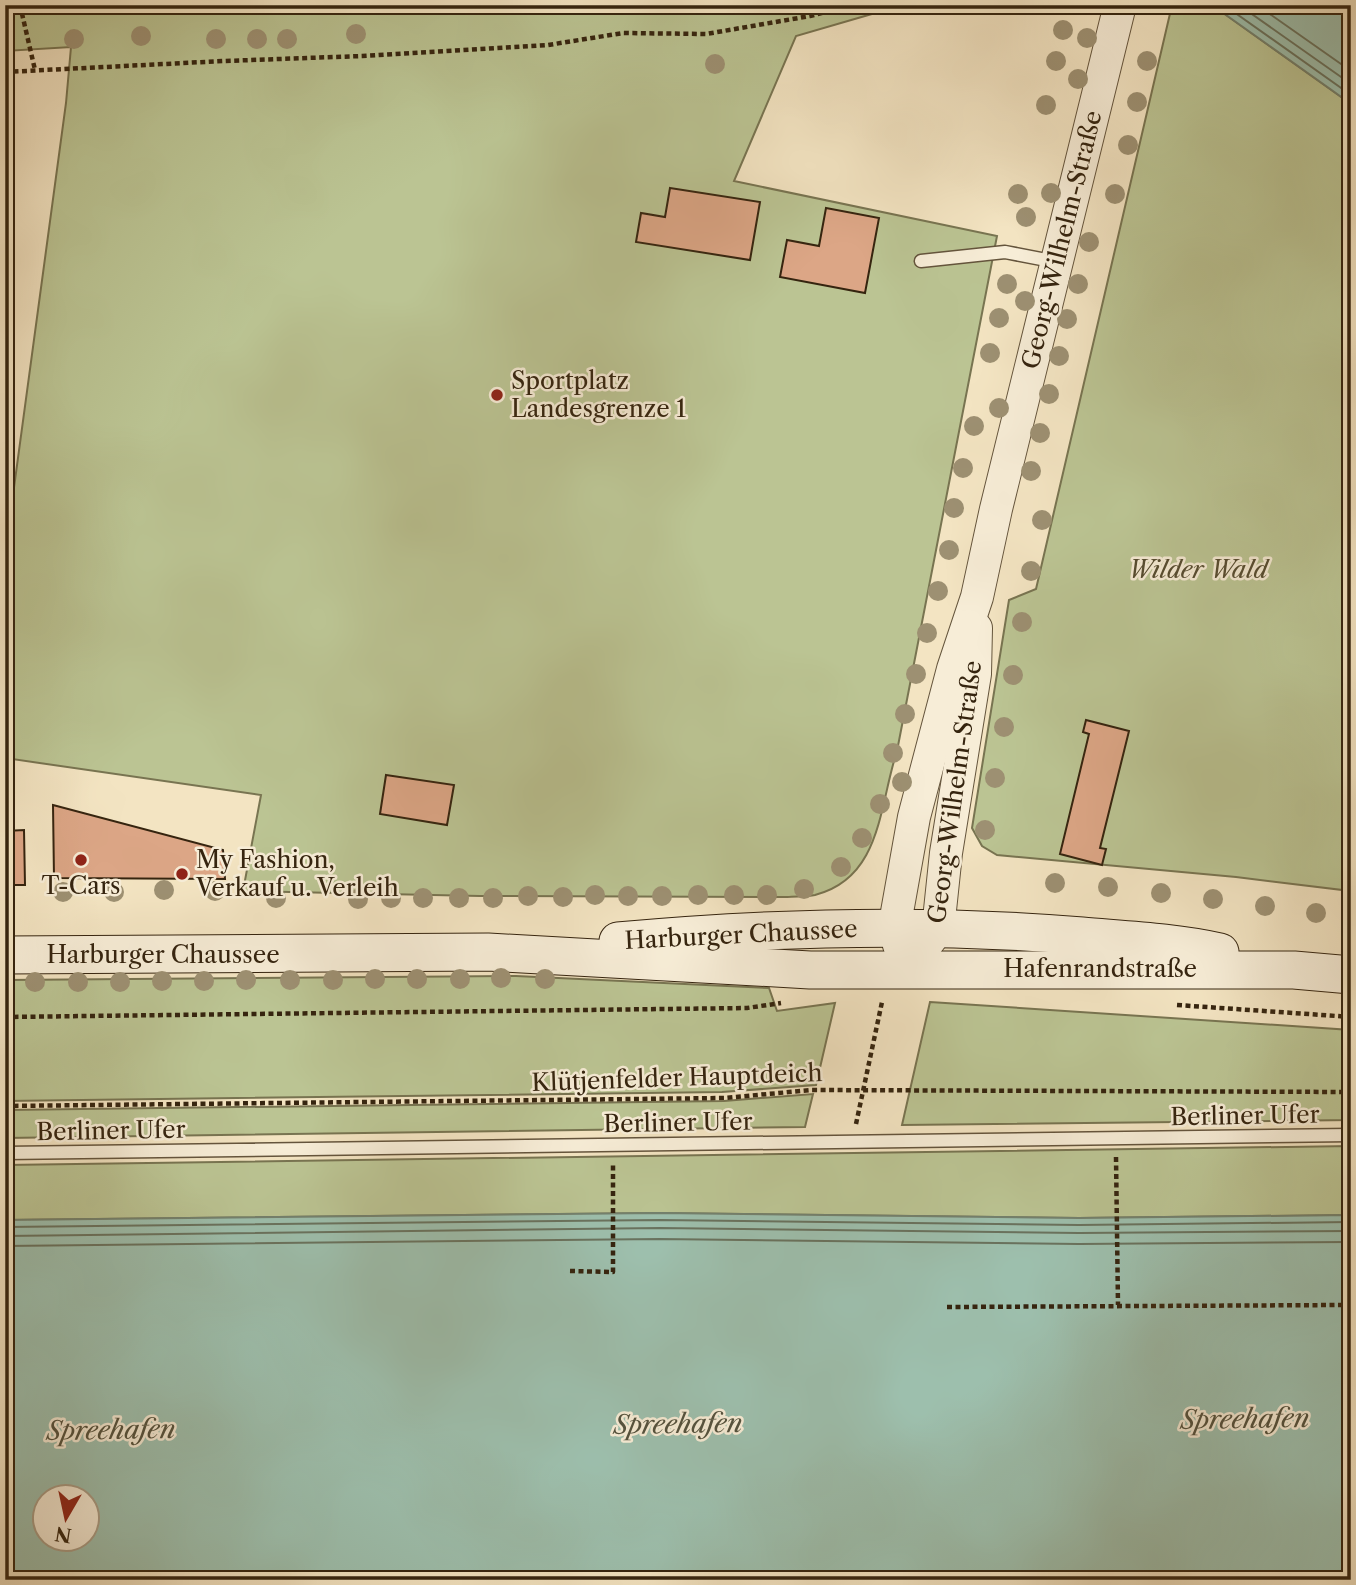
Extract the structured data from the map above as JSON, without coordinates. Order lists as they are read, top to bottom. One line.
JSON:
{"streets":{"main road":["Harburger Chaussee","Hafenrandstraße"],"street":["Georg-Wilhelm-Straße"],"lane":["Berliner Ufer"],"path":["Klütjenfelder Hauptdeich"]},"crossings":[["Georg-Wilhelm-Straße","Harburger Chaussee"],["Georg-Wilhelm-Straße","Hafenrandstraße"],["Harburger Chaussee","Hafenrandstraße"]],"water":["Spreehafen"],"parks":["Wilder Wald"],"places":["Sportplatz Landesgrenze 1","T-Cars","My Fashion, Verkauf u. Verleih"],"north":"bottom"}
